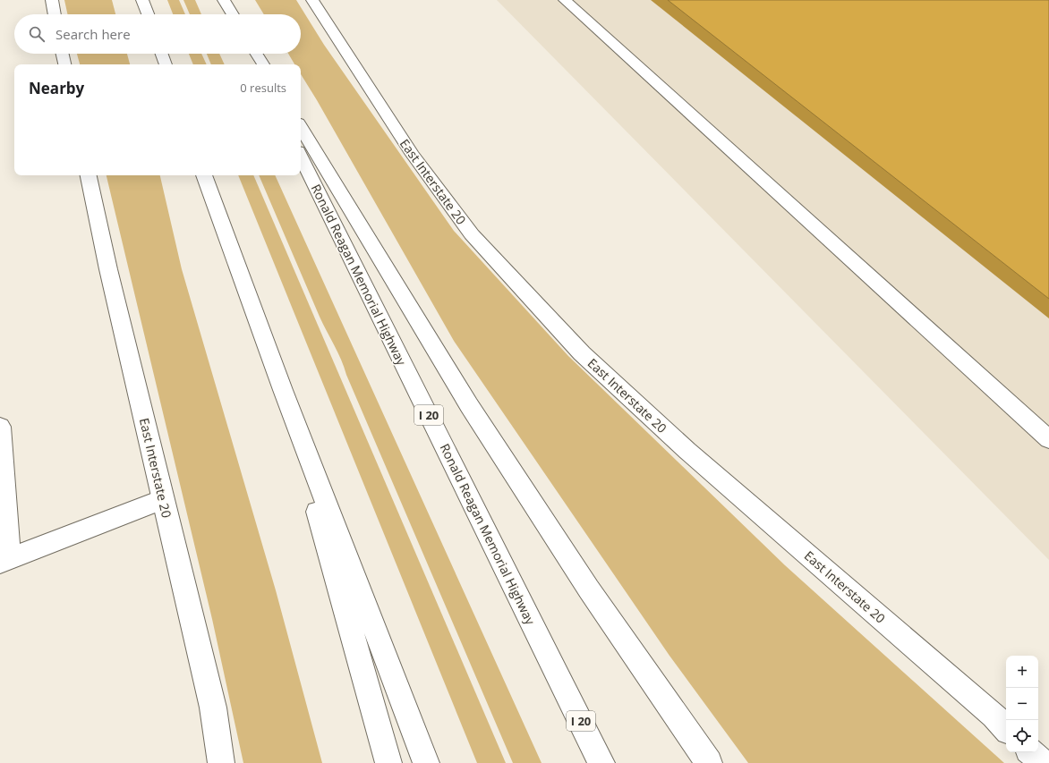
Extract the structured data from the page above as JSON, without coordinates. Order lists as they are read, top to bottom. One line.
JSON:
{"streets":{"main road":["East Interstate 20","Ronald Reagan Memorial Highway","I 20"]},"page":{"search":"Search here","heading":["Nearby","0 results"],"map_buttons":["+","−"]}}
